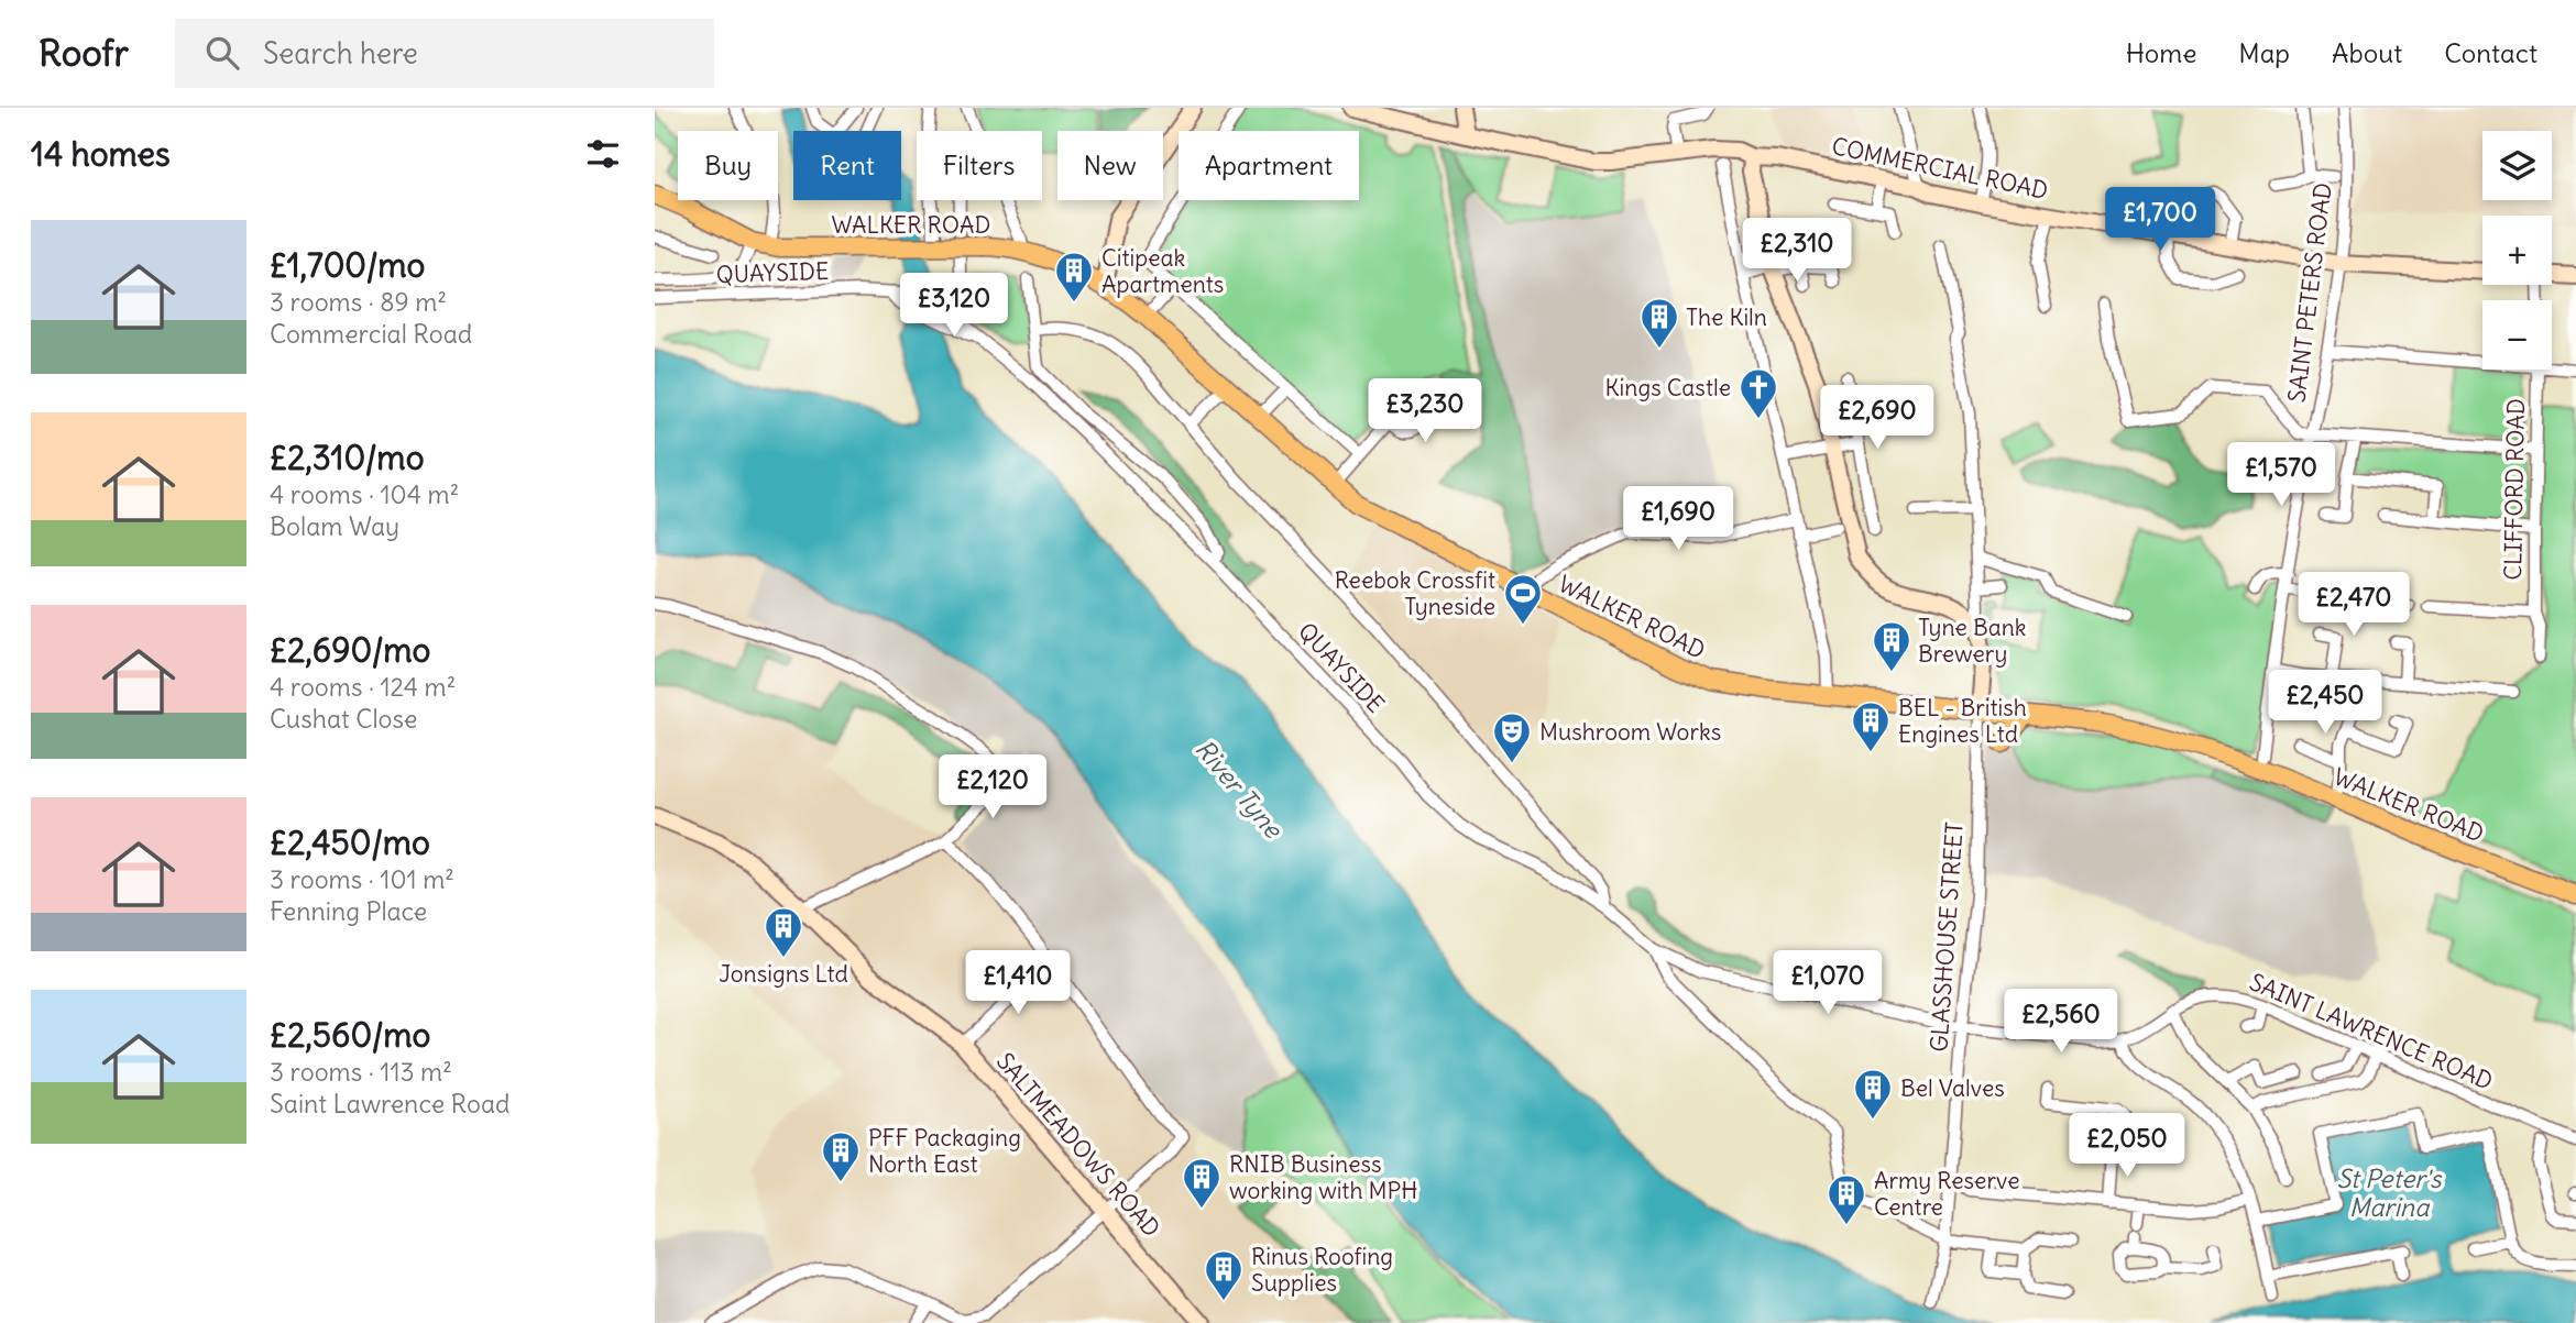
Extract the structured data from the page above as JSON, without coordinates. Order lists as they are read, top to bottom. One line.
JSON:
{"streets":{"main road":["WALKER ROAD"],"street":["COMMERCIAL ROAD","QUAYSIDE","SAINT PETERS ROAD","CLIFFORD ROAD","GLASSHOUSE STREET","SAINT LAWRENCE ROAD","SALTMEADOWS ROAD"]},"crossings":[["COMMERCIAL ROAD","SAINT PETERS ROAD"],["WALKER ROAD","GLASSHOUSE STREET"],["QUAYSIDE","SAINT LAWRENCE ROAD"],["GLASSHOUSE STREET","SAINT LAWRENCE ROAD"]],"water":["River Tyne","St Peter's Marina"],"places":{"building":["Citipeak Apartments","The Kiln","Tyne Bank Brewery","BEL - British Engines Ltd","Jonsigns Ltd","Bel Valves","PFF Packaging North East","RNIB Business working with MPH","Army Reserve Centre","Rinus Roofing Supplies"],"church":["Kings Castle"],"sports":["Reebok Crossfit Tyneside"],"theatre":["Mushroom Works"]},"page":{"header":"Roofr","search":"Search here","nav":["Home","Map","About","Contact"],"heading":"14 homes","map_buttons":["+","−"],"chip":["Buy","Rent","Filters","New","Apartment"],"price":["£1,700","£2,310","£3,120","£3,230","£2,690","£1,570","£1,690","£2,470","£2,450","£2,120","£1,410","£1,070","£2,560","£2,050"],"list":[{"name":"£1,700/mo","note":"3 rooms · 89 m² · Commercial Road"},{"name":"£2,310/mo","note":"4 rooms · 104 m² · Bolam Way"},{"name":"£2,690/mo","note":"4 rooms · 124 m² · Cushat Close"},{"name":"£2,450/mo","note":"3 rooms · 101 m² · Fenning Place"},{"name":"£2,560/mo","note":"3 rooms · 113 m² · Saint Lawrence Road"}]}}
